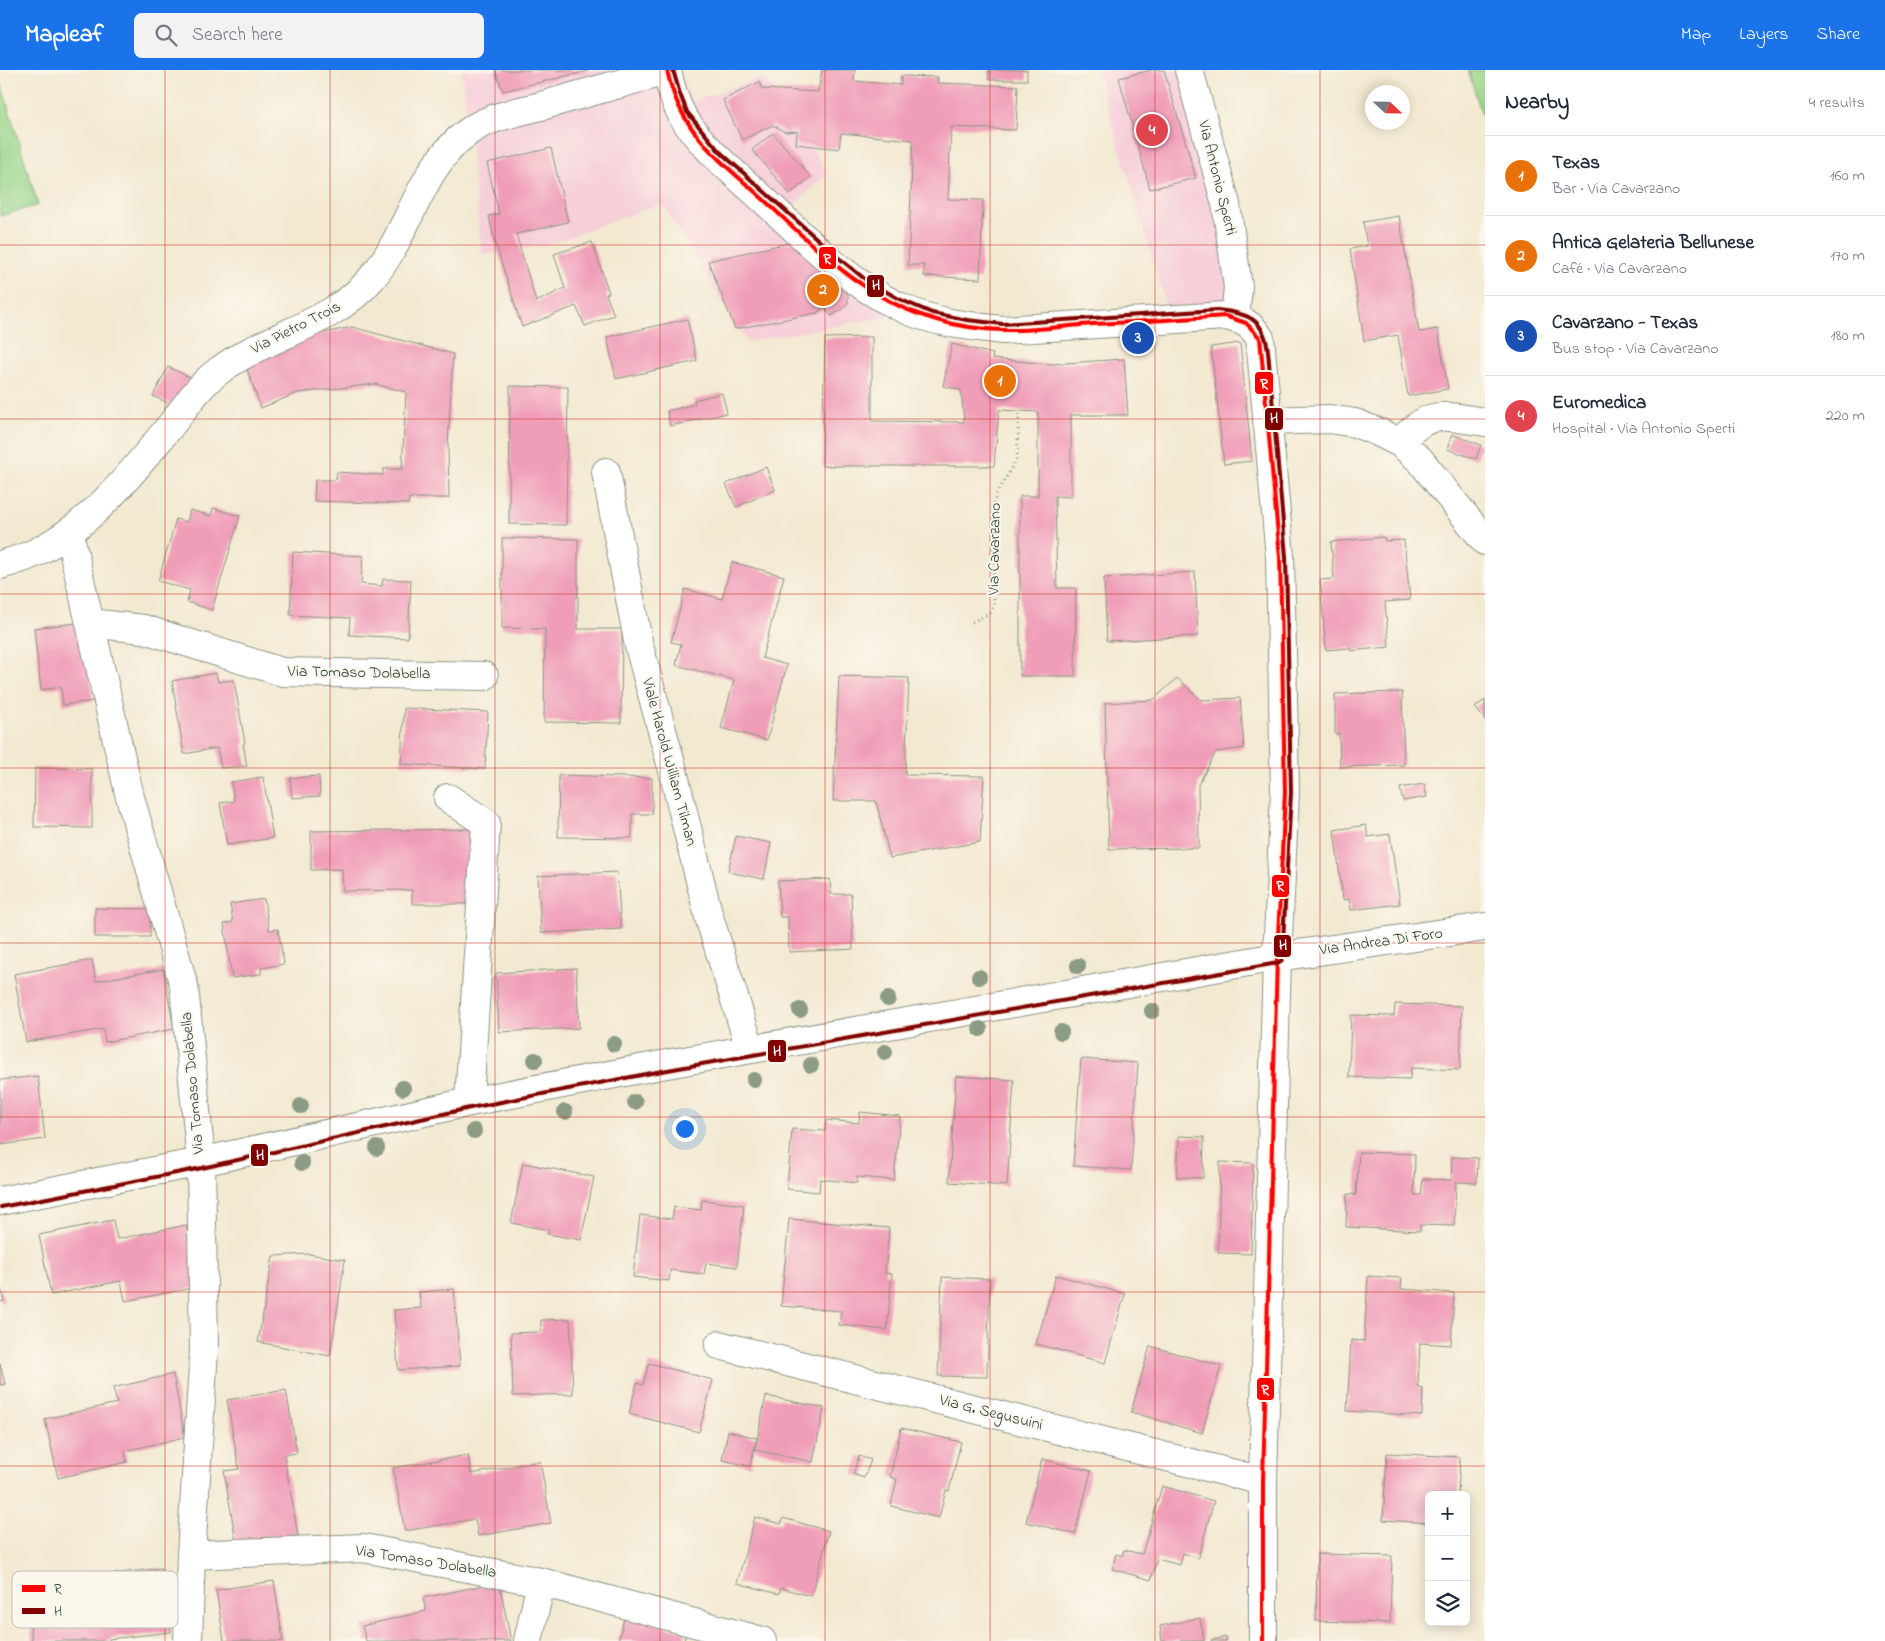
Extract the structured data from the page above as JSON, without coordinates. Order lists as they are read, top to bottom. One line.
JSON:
{"streets":{"street":["Via Antonio Sperti","Via Pietro Trois","Via Tomaso Dolabella","Viale Harold William Tilman","Via Andrea Di Foro","Via G. Segusuini"],"path":["Via Cavarzano"]},"crossings":[["Via Pietro Trois","Via Tomaso Dolabella"]],"lines":["transit line R","transit line H"],"legend":["R","H"],"north":"right","page":{"header":"Mapleaf","search":"Search here","nav":["Map","Layers","Share"],"heading":["Nearby","4 results"],"pins":["4","2","3","1"],"list":[{"mark":"1","name":"Texas","note":"Bar · Via Cavarzano","value":"160 m"},{"mark":"2","name":"Antica Gelateria Bellunese","note":"Café · Via Cavarzano","value":"170 m"},{"mark":"3","name":"Cavarzano - Texas","note":"Bus stop · Via Cavarzano","value":"180 m"},{"mark":"4","name":"Euromedica","note":"Hospital · Via Antonio Sperti","value":"220 m"}],"map_buttons":["+","−"]}}
